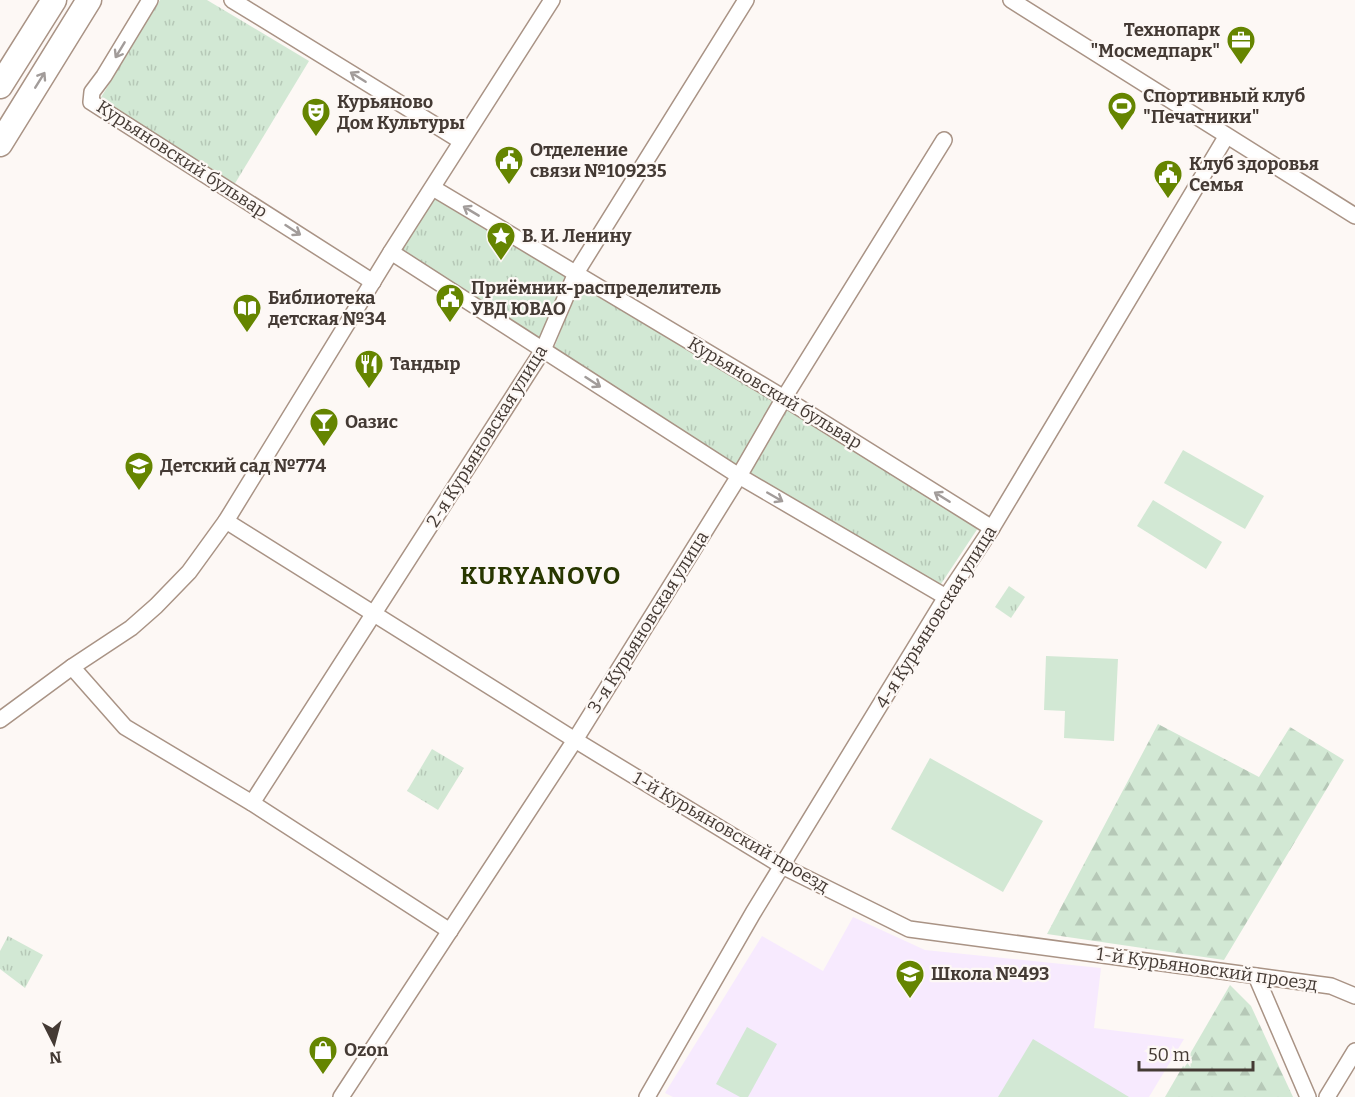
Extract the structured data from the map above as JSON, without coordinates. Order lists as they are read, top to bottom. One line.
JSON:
{"streets":{"street":["Курьяновский бульвар","2-я Курьяновская улица","4-я Курьяновская улица","3-я Курьяновская улица","1-й Курьяновский проезд"]},"crossings":[["Курьяновский бульвар","2-я Курьяновская улица"],["Курьяновский бульвар","4-я Курьяновская улица"],["Курьяновский бульвар","3-я Курьяновская улица"],["2-я Курьяновская улица","1-й Курьяновский проезд"],["4-я Курьяновская улица","1-й Курьяновский проезд"],["3-я Курьяновская улица","1-й Курьяновский проезд"]],"districts":["KURYANOVO"],"places":{"office":["Технопарк \"Мосмедпарк\""],"sports":["Спортивный клуб \"Печатники\""],"theatre":["Курьяново Дом Культуры"],"public building":["Отделение связи №109235","Клуб здоровья Семья","Приёмник-распределитель УВД ЮВАО"],"place":["В. И. Ленину"],"library":["Библиотека детская №34"],"restaurant":["Тандыр"],"bar":["Оазис"],"school or university":["Детский сад №774","Школа №493"],"shop":["Ozon"]},"scale_bar":"50 m","north":"bottom"}
